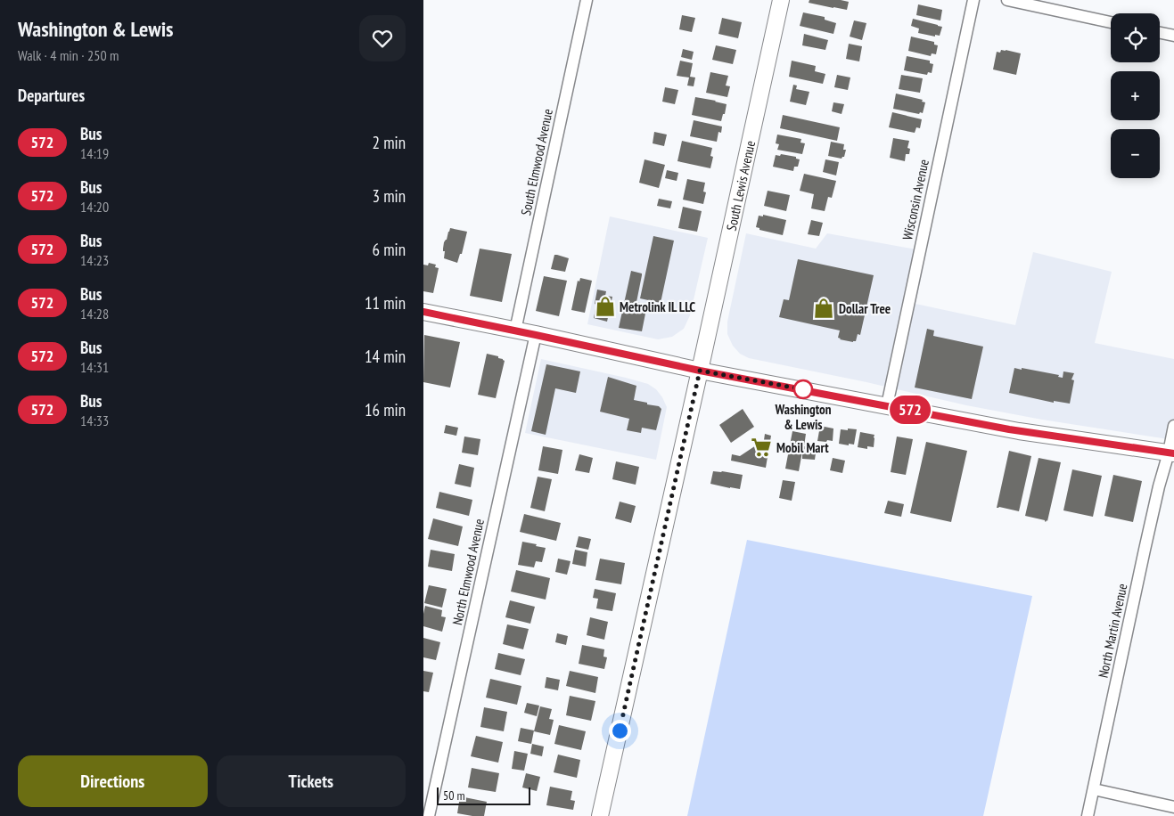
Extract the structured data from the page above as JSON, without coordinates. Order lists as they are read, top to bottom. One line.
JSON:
{"streets":{"main road":["South Lewis Avenue"],"street":["South Elmwood Avenue","Wisconsin Avenue","North Elmwood Avenue","North Martin Avenue"]},"places":{"shop":["Metrolink IL LLC","Dollar Tree"],"other":["Washington & Lewis"],"supermarket":["Mobil Mart"]},"lines":["bus line 572"],"scale_bar":"50 m","page":{"heading":[["Washington & Lewis","Walk · 4 min · 250 m"],"Departures"],"on_map":"572","map_buttons":["+","−"],"list":[{"mark":"572","name":"Bus","note":"14:19","value":"2 min"},{"mark":"572","name":"Bus","note":"14:20","value":"3 min"},{"mark":"572","name":"Bus","note":"14:23","value":"6 min"},{"mark":"572","name":"Bus","note":"14:28","value":"11 min"},{"mark":"572","name":"Bus","note":"14:31","value":"14 min"},{"mark":"572","name":"Bus","note":"14:33","value":"16 min"}],"buttons":["Directions","Tickets"],"scale":"50 m"}}
